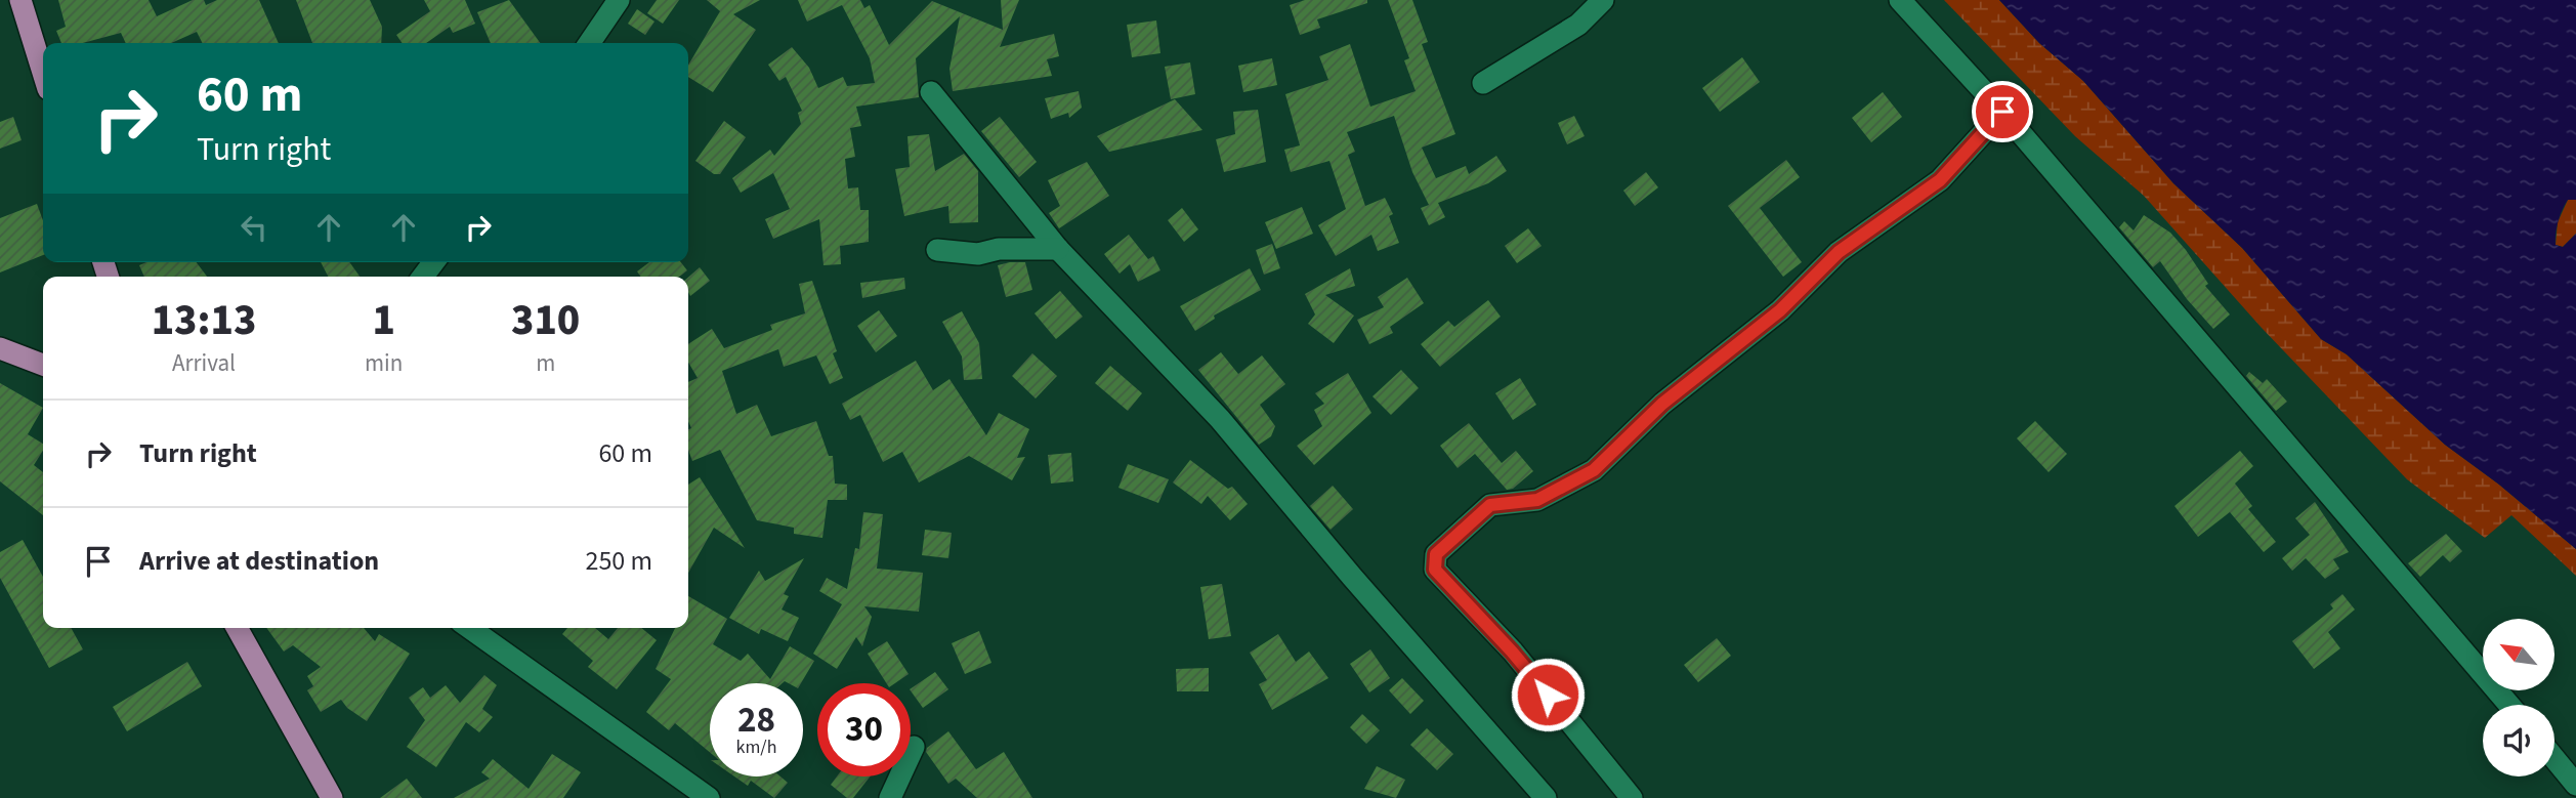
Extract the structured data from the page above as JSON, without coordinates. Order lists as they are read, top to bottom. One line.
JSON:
{"north":"top left","page":{"turn":["60 m","Turn right"],"eta":["13:13","Arrival","1","min","310","m"],"list":[{"name":"Turn right","value":"60 m"},{"name":"Arrive at destination","value":"250 m"}],"speed":"28 km/h","limit":"30"}}
